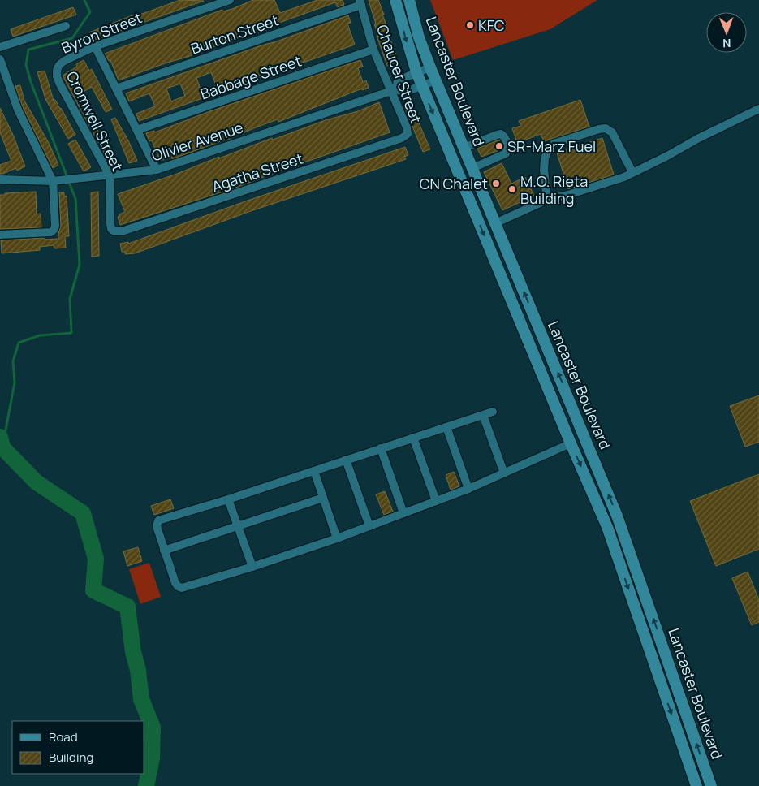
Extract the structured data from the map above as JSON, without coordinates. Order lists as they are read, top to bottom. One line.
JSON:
{"streets":{"main road":["Lancaster Boulevard"],"street":["Byron Street","Burton Street","Chaucer Street","Babbage Street","Cromwell Street","Olivier Avenue","Agatha Street"]},"crossings":[["Byron Street","Cromwell Street"],["Burton Street","Chaucer Street"],["Chaucer Street","Babbage Street"],["Chaucer Street","Olivier Avenue"],["Chaucer Street","Agatha Street"],["Lancaster Boulevard","Olivier Avenue"],["Cromwell Street","Olivier Avenue"],["Cromwell Street","Agatha Street"]],"places":["KFC","SR-Marz Fuel","CN Chalet","M.O. Rieta Building"],"legend":["Road","Building"],"north":"bottom"}
